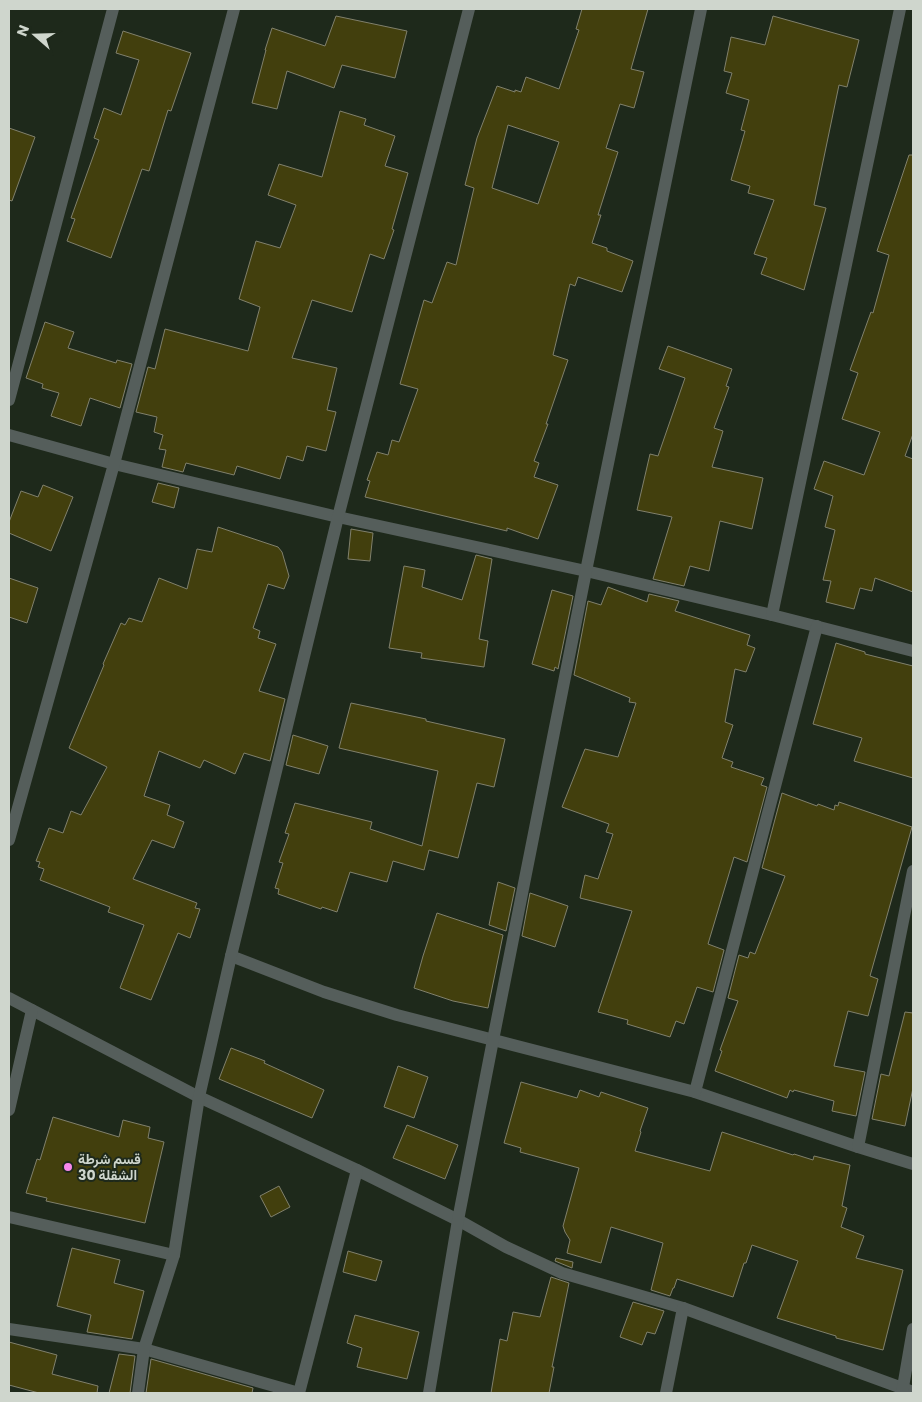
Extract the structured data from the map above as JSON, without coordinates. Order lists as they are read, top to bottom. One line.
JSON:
{"places":["قسم شرطة الشقلة 30"],"north":"left"}
